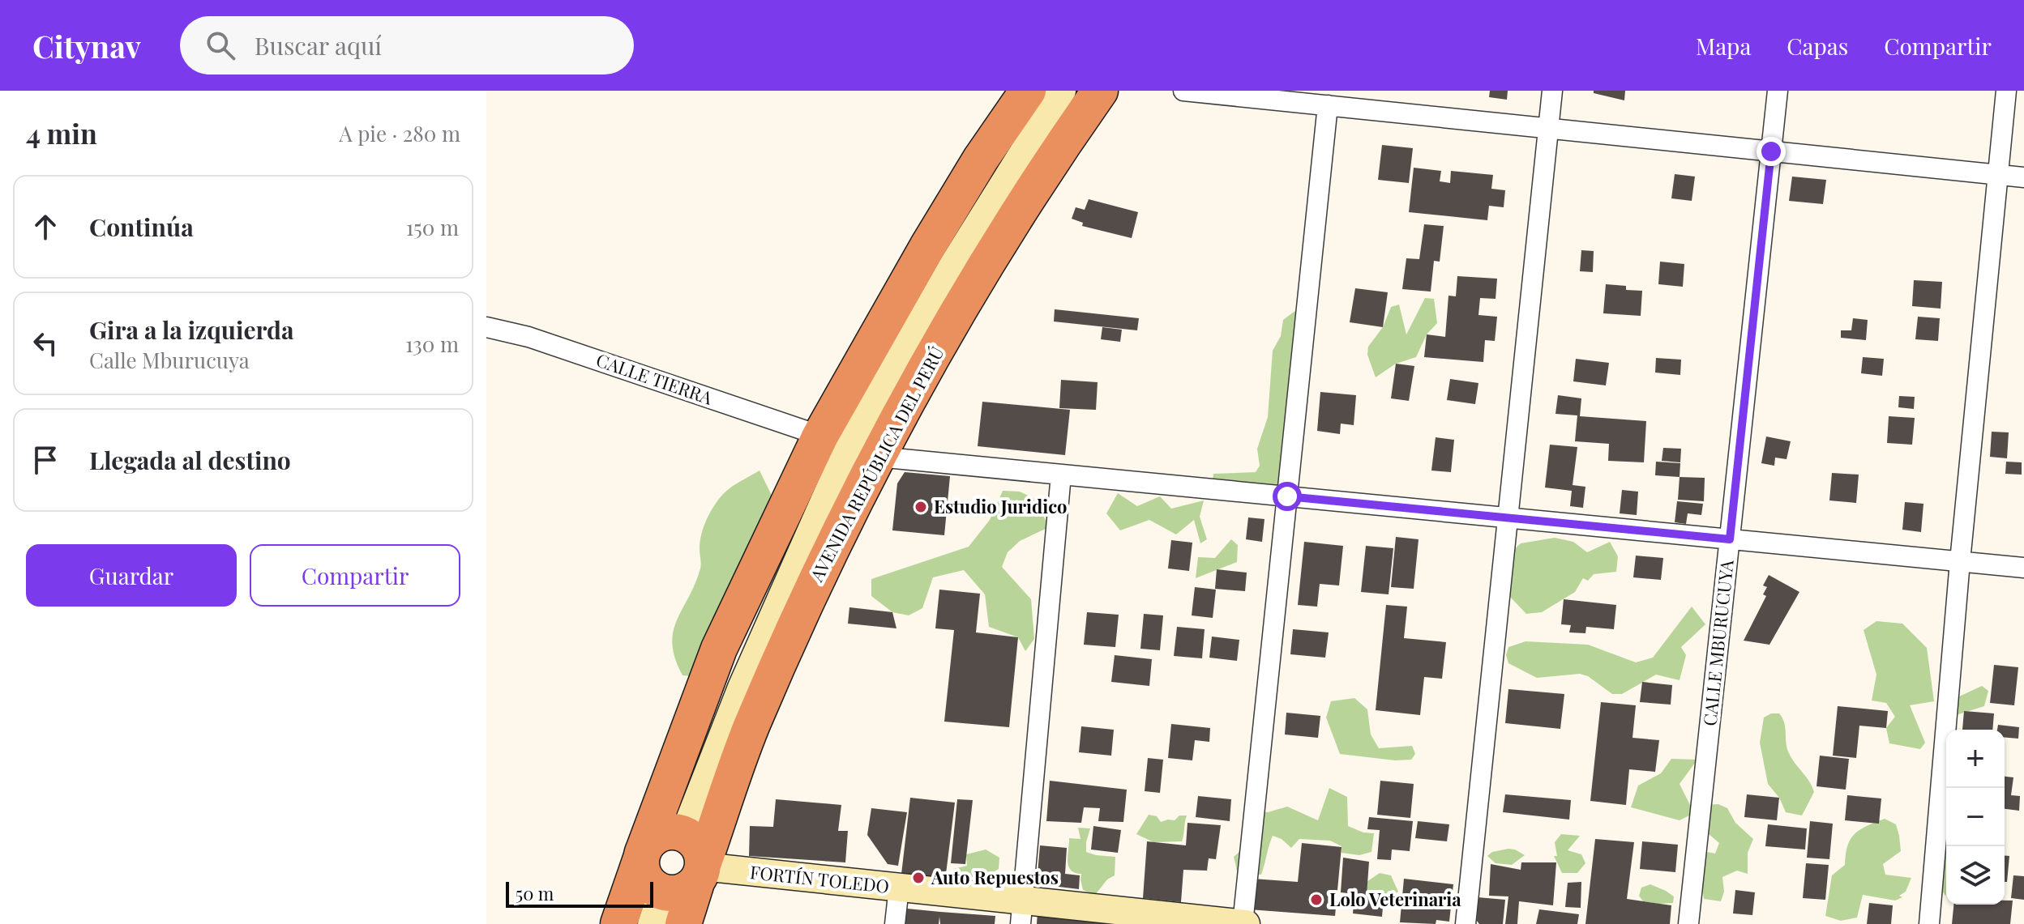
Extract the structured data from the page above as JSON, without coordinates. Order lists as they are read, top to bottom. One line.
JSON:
{"streets":{"highway":["AVENIDA REPÚBLICA DEL PERÚ"],"street":["CALLE TIERRA","CALLE MBURUCUYA","FORTÍN TOLEDO"]},"crossings":[["AVENIDA REPÚBLICA DEL PERÚ","FORTÍN TOLEDO"]],"places":["Estudio Juridico","Auto Repuestos","Lolo Veterinaria"],"scale_bar":"50 m","page":{"header":"Citynav","search":"Buscar aquí","nav":["Mapa","Capas","Compartir"],"heading":["4 min","A pie · 280 m"],"list":[["Continúa","150 m"],["Gira a la izquierda","Calle Mburucuya","130 m"],"Llegada al destino"],"buttons":["Guardar","Compartir"],"map_buttons":["+","−"],"scale":"50 m"}}
